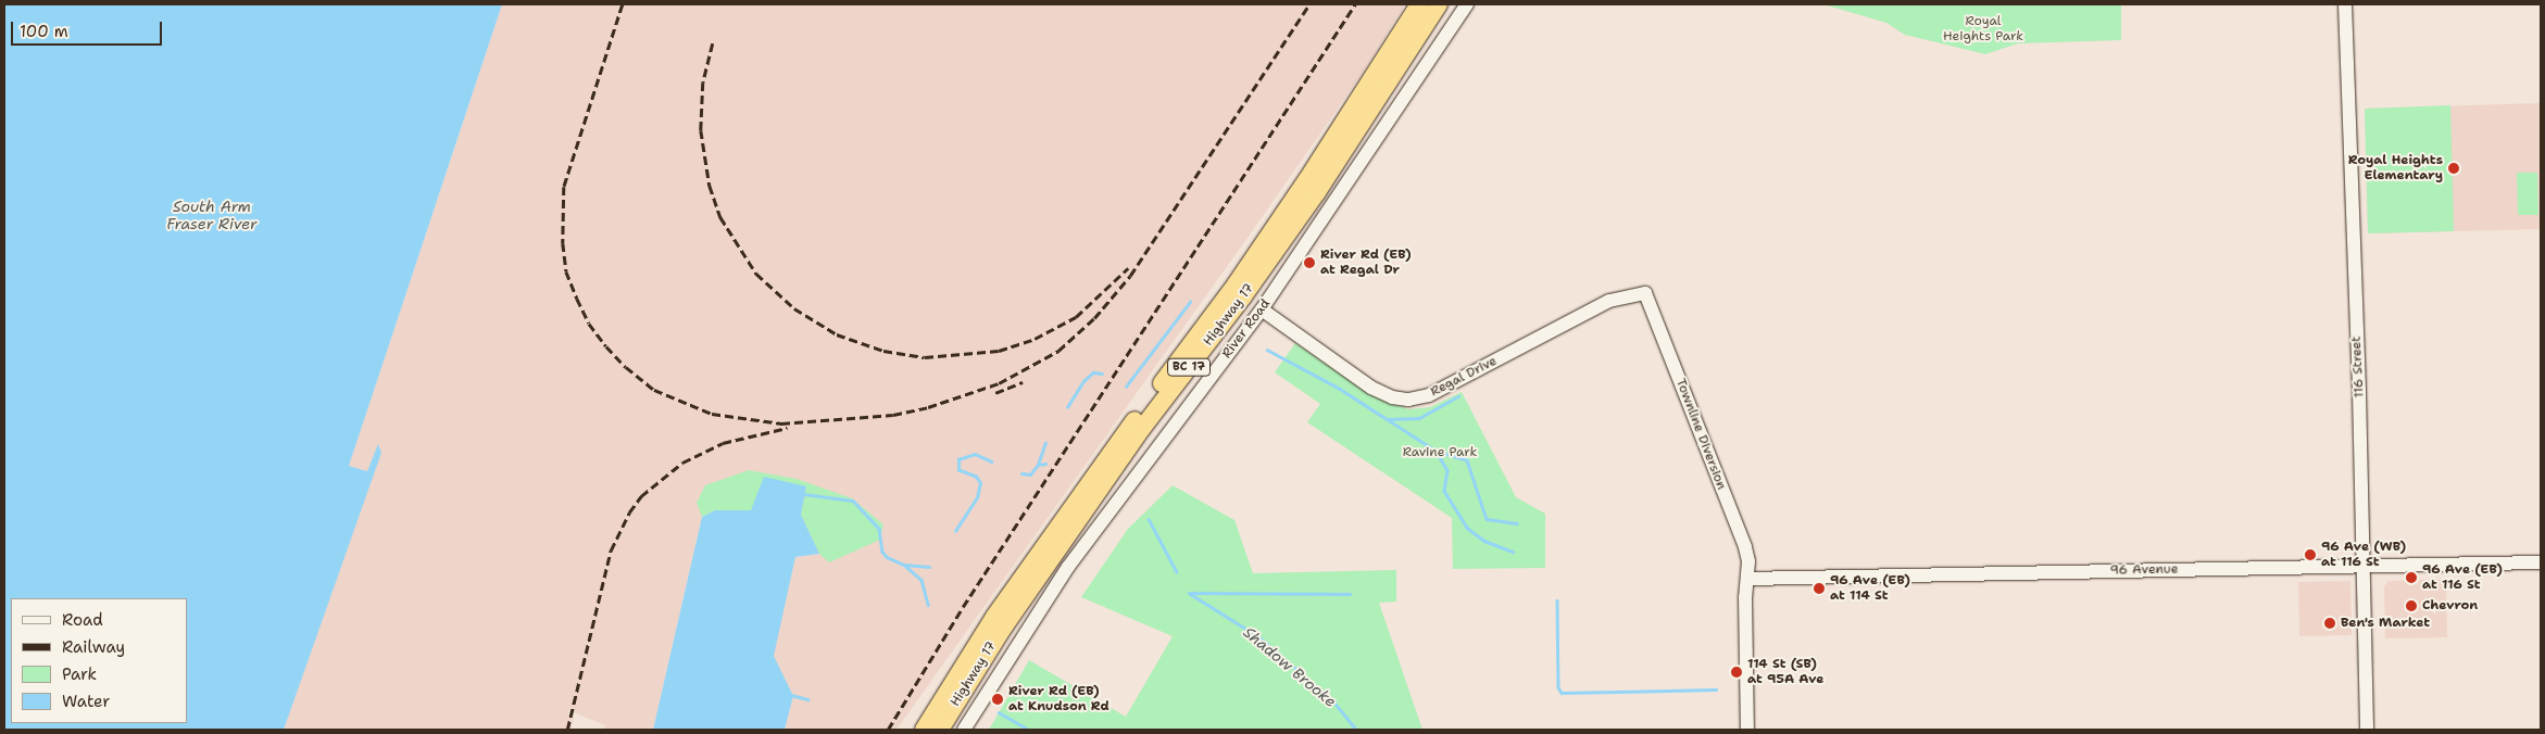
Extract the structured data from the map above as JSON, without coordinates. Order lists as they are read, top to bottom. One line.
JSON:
{"streets":{"highway":["Highway 17","BC 17"],"street":["River Road","116 Street","Regal Drive","Townline Diversion","96 Avenue"]},"crossings":[["River Road","Regal Drive"],["116 Street","96 Avenue"],["Regal Drive","Townline Diversion"],["Townline Diversion","96 Avenue"]],"water":["South Arm Fraser River","Shadow Brooke"],"parks":["Royal Heights Park","Ravine Park"],"places":["Royal Heights Elementary","River Rd (EB) at Regal Dr","96 Ave (WB) at 116 St","96 Ave (EB) at 116 St","96 Ave (EB) at 114 St","Chevron","Ben's Market","114 St (SB) at 95A Ave","River Rd (EB) at Knudson Rd"],"legend":["Road","Railway","Park","Water"],"scale_bar":"100 m"}
